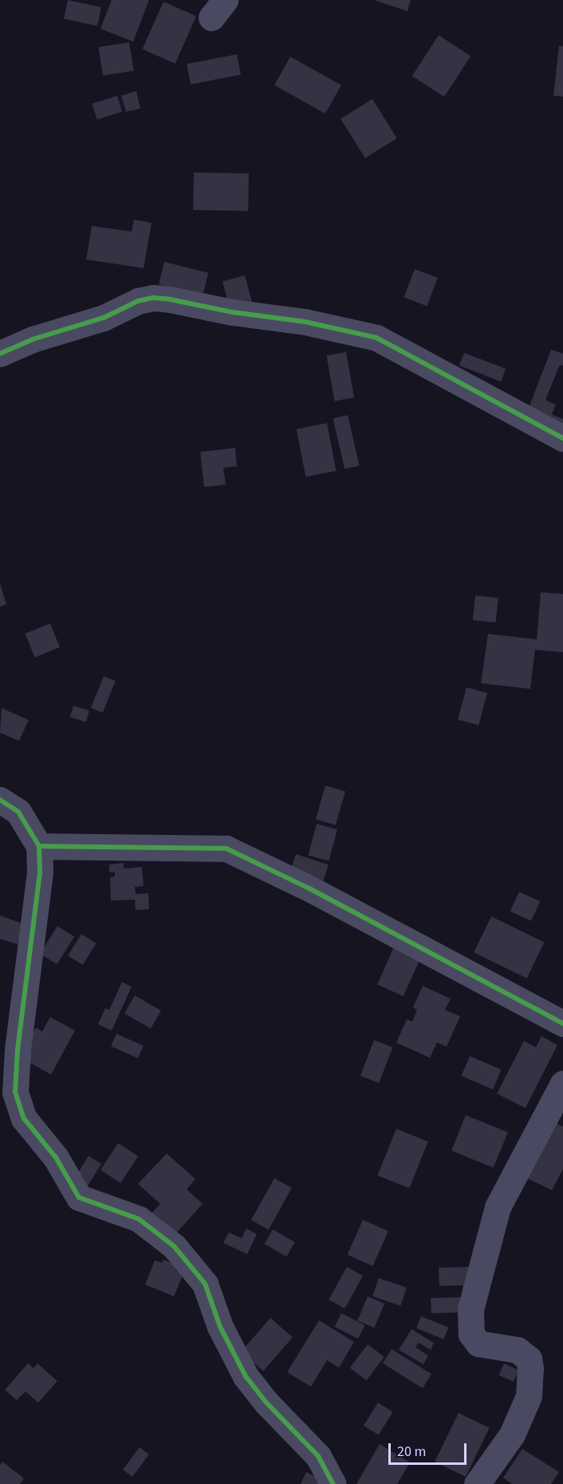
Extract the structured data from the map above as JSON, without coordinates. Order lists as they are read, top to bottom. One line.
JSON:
{"scale_bar":"20 m"}
